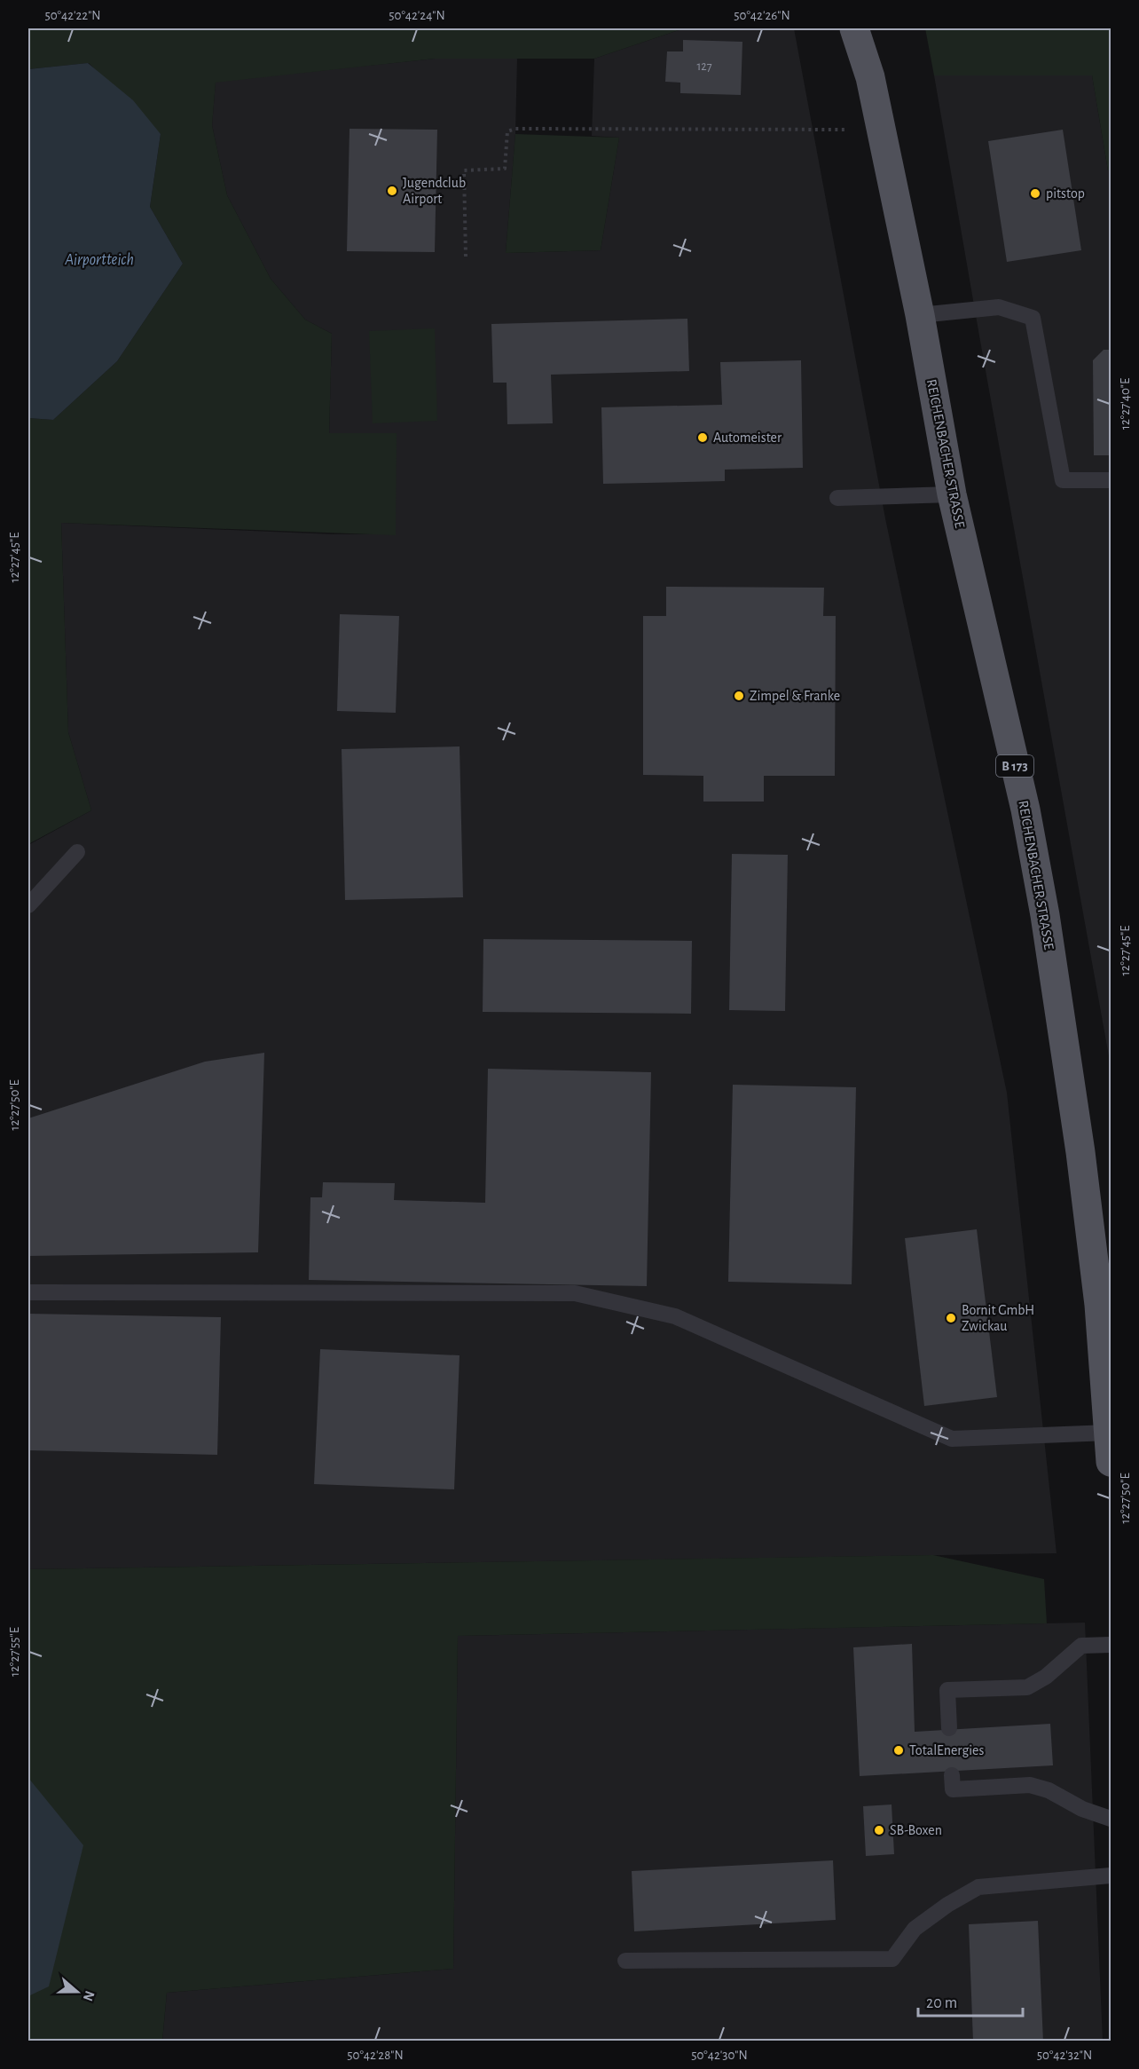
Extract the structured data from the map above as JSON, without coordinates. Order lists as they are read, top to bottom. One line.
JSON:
{"streets":{"main road":["REICHENBACHER STRASSE","B 173"]},"water":["Airportteich"],"places":["Jugendclub Airport","pitstop","Automeister","Zimpel & Franke","Bornit GmbH Zwickau","TotalEnergies","SB-Boxen"],"house_numbers":["127"],"scale_bar":"20 m","north":"right","coordinates":["50°42'22\"N","50°42'24\"N","50°42'26\"N","12°27'40\"E","12°27'45\"E","12°27'50\"E","12°27'55\"E","50°42'28\"N","50°42'30\"N","50°42'32\"N"]}
